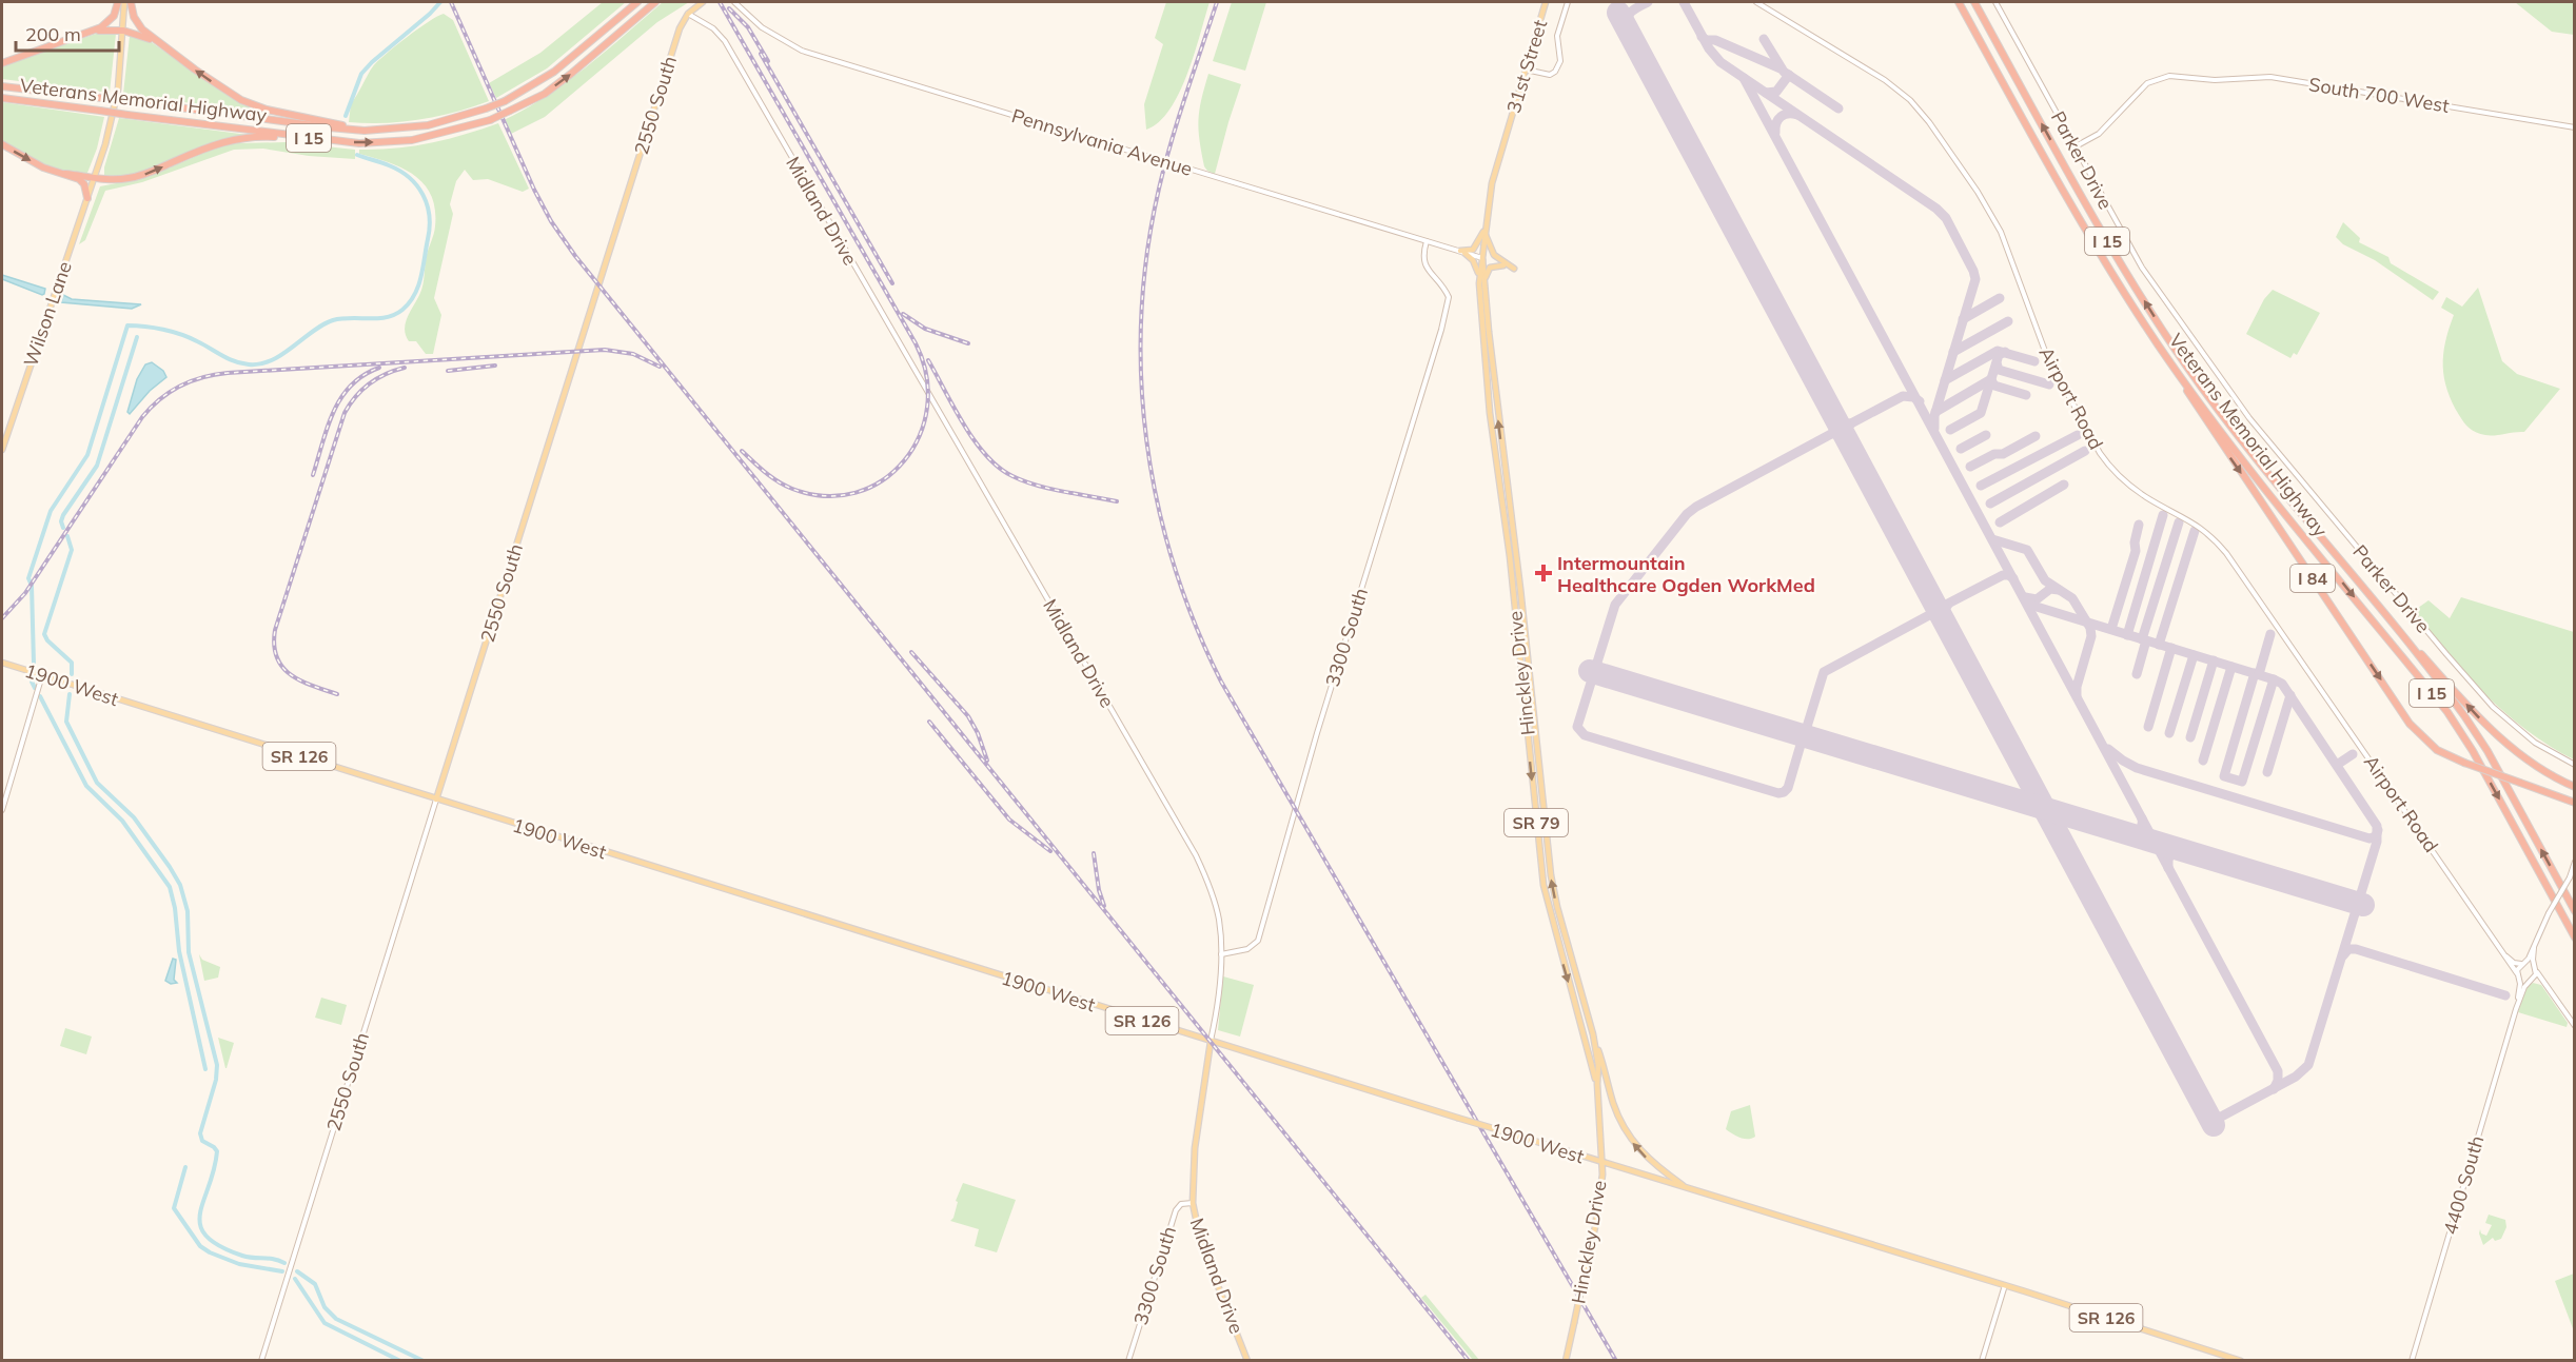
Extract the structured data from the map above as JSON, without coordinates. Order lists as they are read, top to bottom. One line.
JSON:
{"streets":{"highway":["Veterans Memorial Highway","I 15","I 84"],"main road":["31st Street","2550 South","Midland Drive","Wilson Lane","Hinckley Drive","1900 West","SR 126","SR 79"],"street":["South 700 West","Pennsylvania Avenue","Parker Drive","Airport Road","3300 South","4400 South"]},"crossings":[["31st Street","Hinckley Drive"],["South 700 West","Parker Drive"],["Veterans Memorial Highway","I 84"],["2550 South","Midland Drive"],["2550 South","1900 West"],["Pennsylvania Avenue","3300 South"],["Pennsylvania Avenue","Hinckley Drive"],["Midland Drive","3300 South"],["Midland Drive","1900 West"],["Airport Road","4400 South"],["Hinckley Drive","1900 West"]],"places":{"health":["Intermountain Healthcare Ogden WorkMed"]},"scale_bar":"200 m"}
